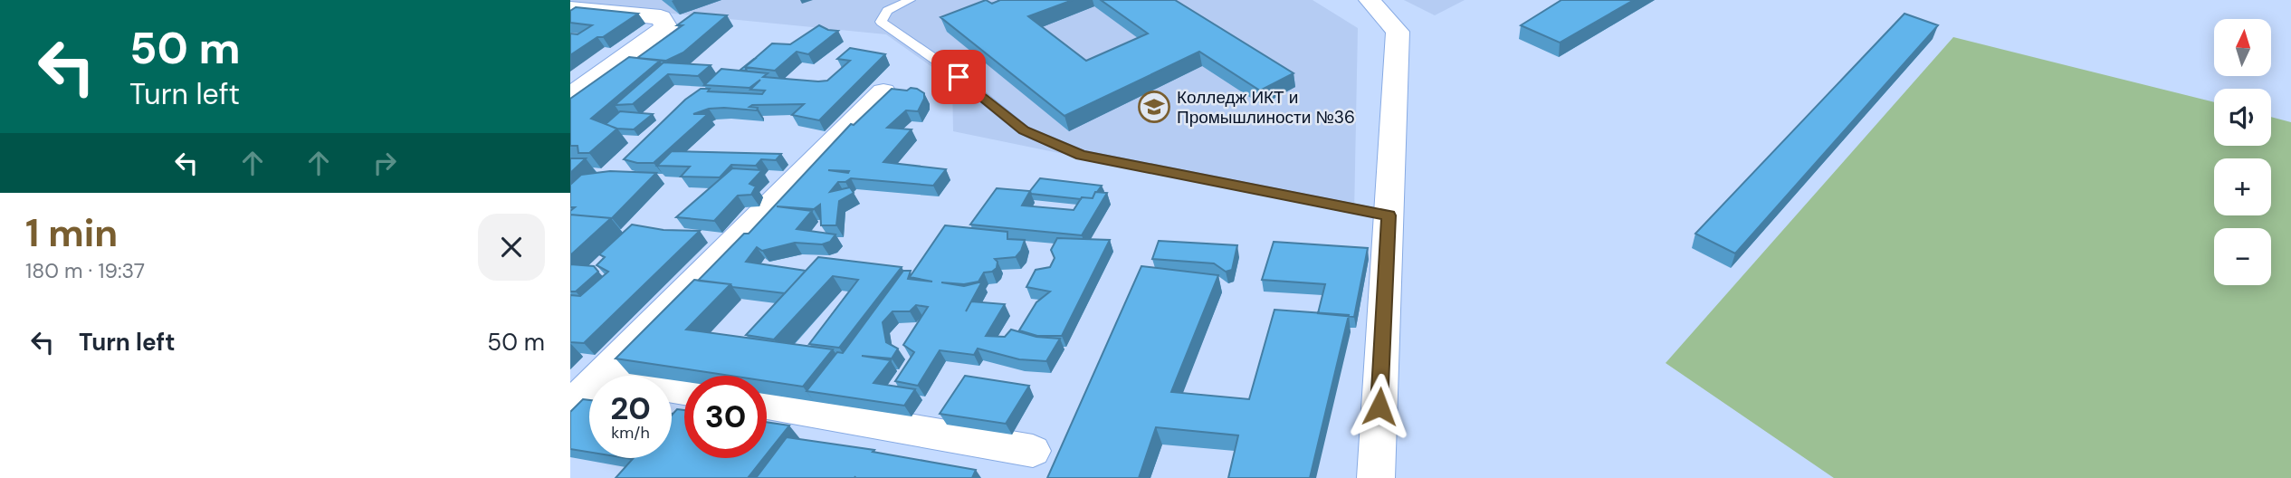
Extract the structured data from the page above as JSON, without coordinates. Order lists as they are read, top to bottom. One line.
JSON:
{"places":{"school or university":["Колледж ИКТ и Промышлиности №36"]},"north":"top","page":{"turn":["50 m","Turn left"],"map_buttons":["+","−"],"heading":["1 min","180 m · 19:37"],"list":[{"name":"Turn left","value":"50 m"}],"speed":"20 km/h","limit":"30"}}
